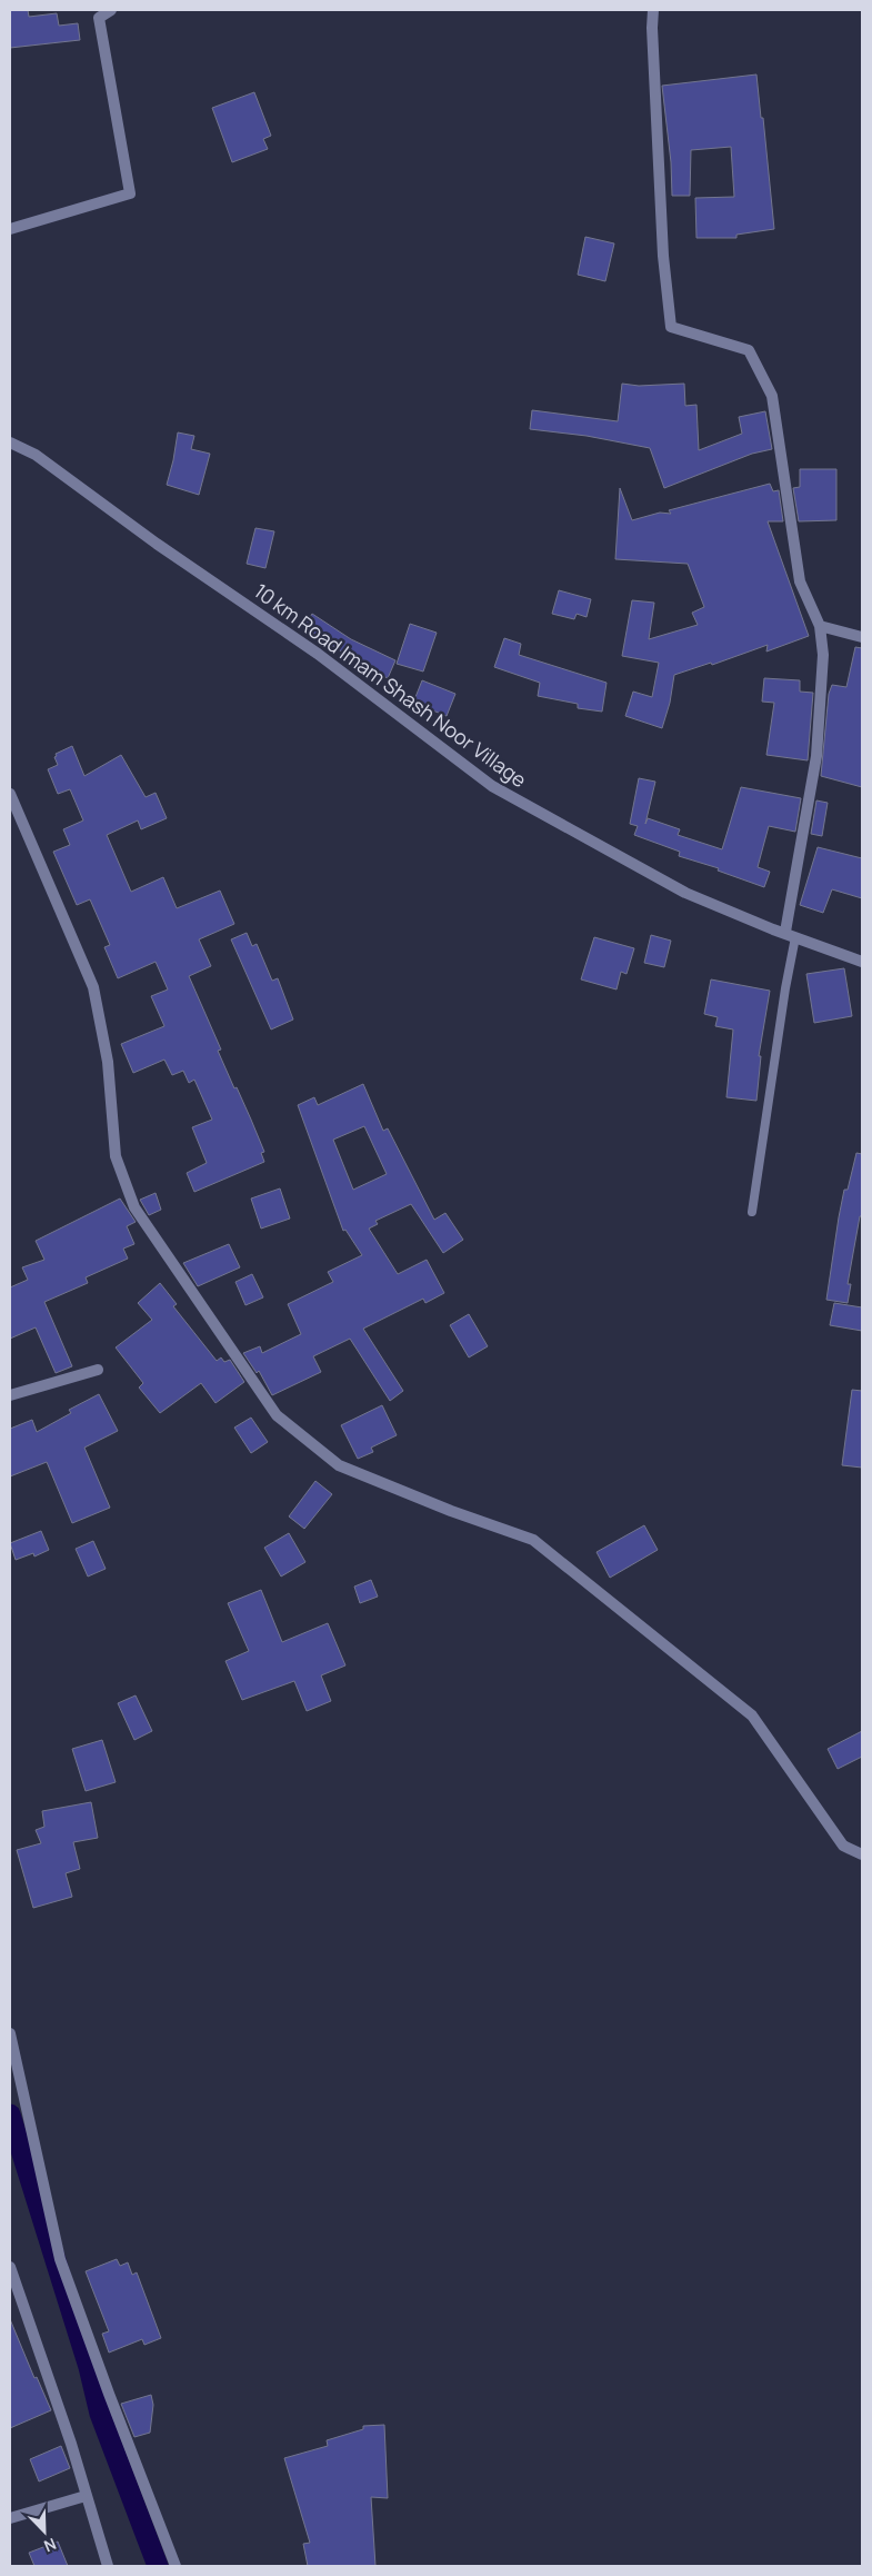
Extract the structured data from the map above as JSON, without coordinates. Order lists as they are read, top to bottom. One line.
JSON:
{"streets":{"street":["10 km Road Imam Shash Noor Village"]},"north":"bottom right"}
